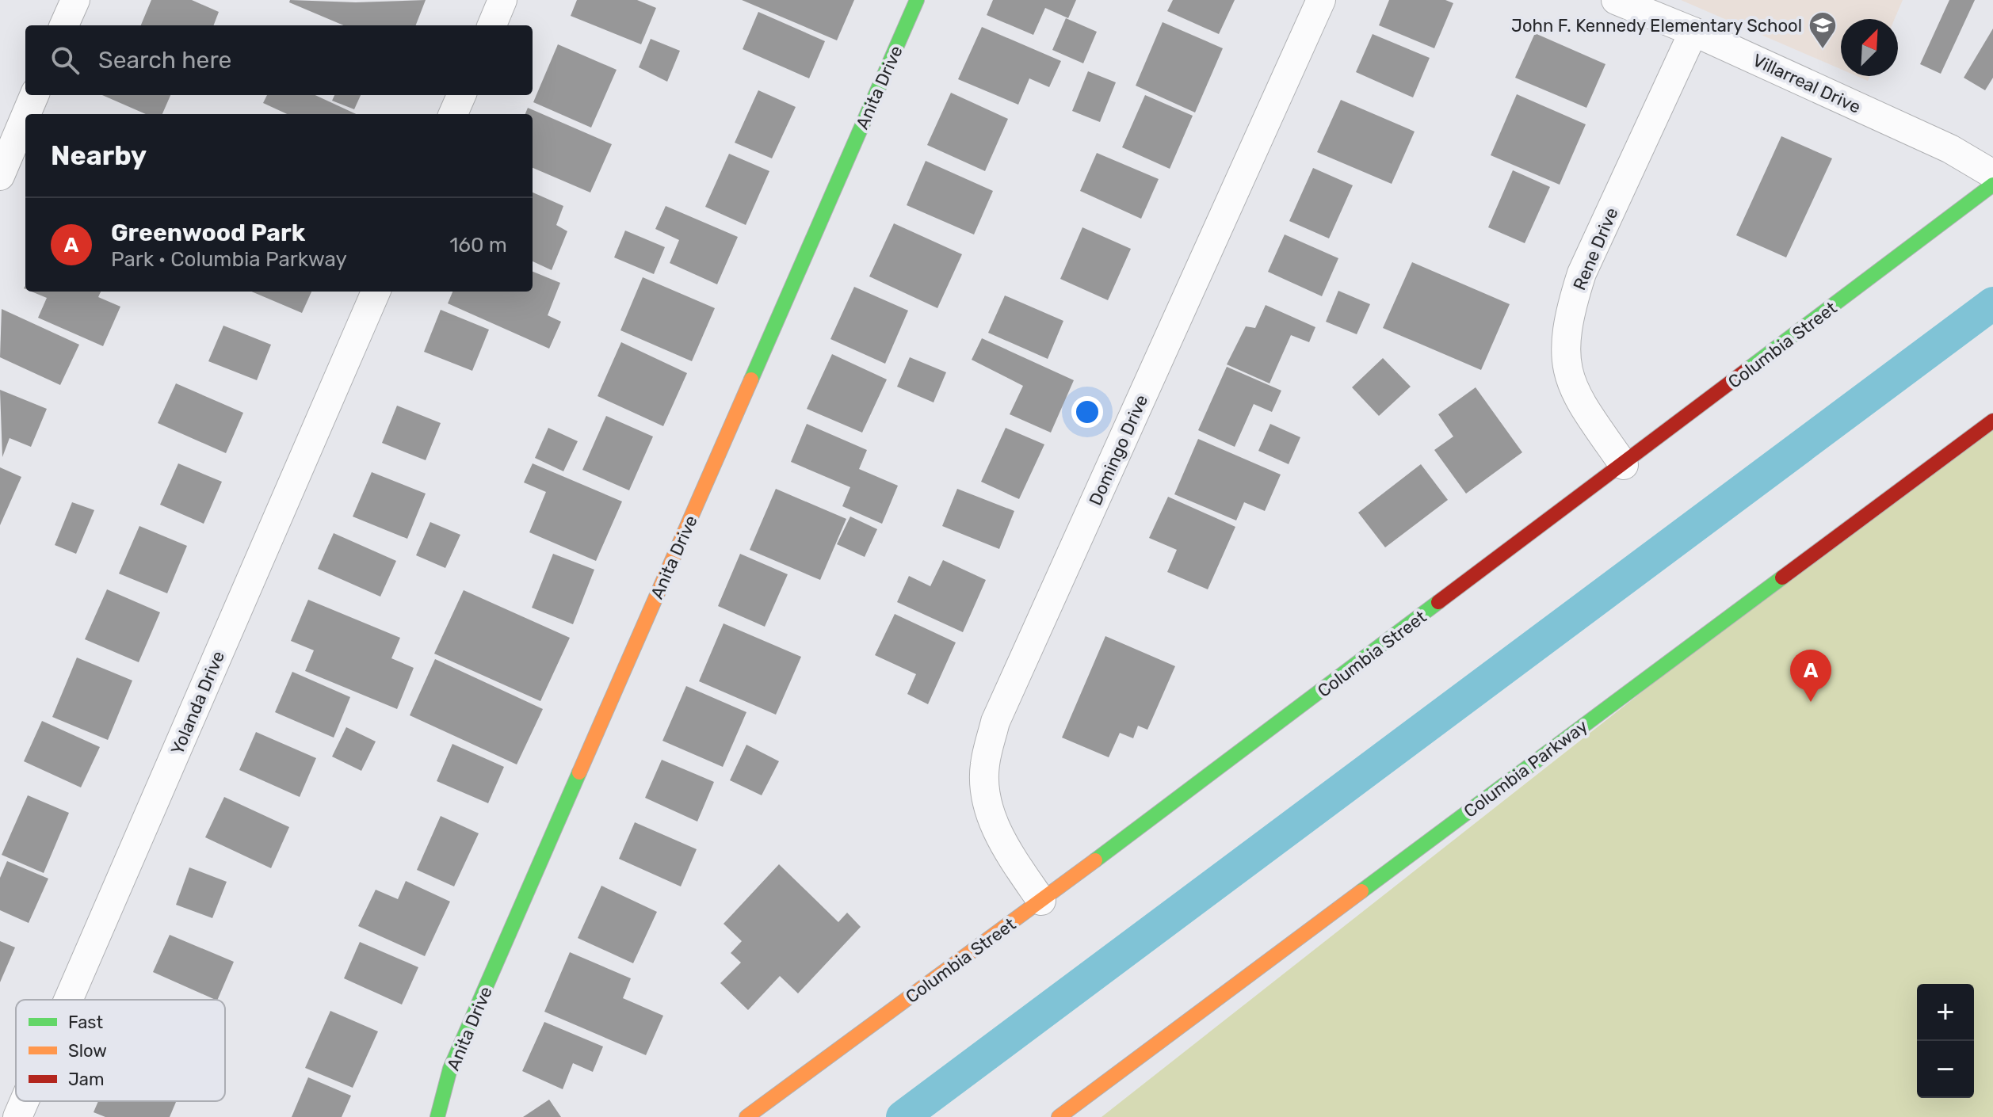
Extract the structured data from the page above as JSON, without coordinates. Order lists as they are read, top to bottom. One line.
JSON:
{"streets":{"street":["Villarreal Drive","Anita Drive","Rene Drive","Columbia Street","Domingo Drive","Yolanda Drive","Columbia Parkway"]},"crossings":[["Villarreal Drive","Rene Drive"],["Rene Drive","Columbia Street"],["Columbia Street","Domingo Drive"]],"places":{"school or university":["John F. Kennedy Elementary School"]},"legend":["Fast","Slow","Jam"],"north":"top right","page":{"search":"Search here","heading":"Nearby","list":[{"mark":"A","name":"Greenwood Park","note":"Park · Columbia Parkway","value":"160 m"}],"pins":"A","map_buttons":["+","−"]}}
